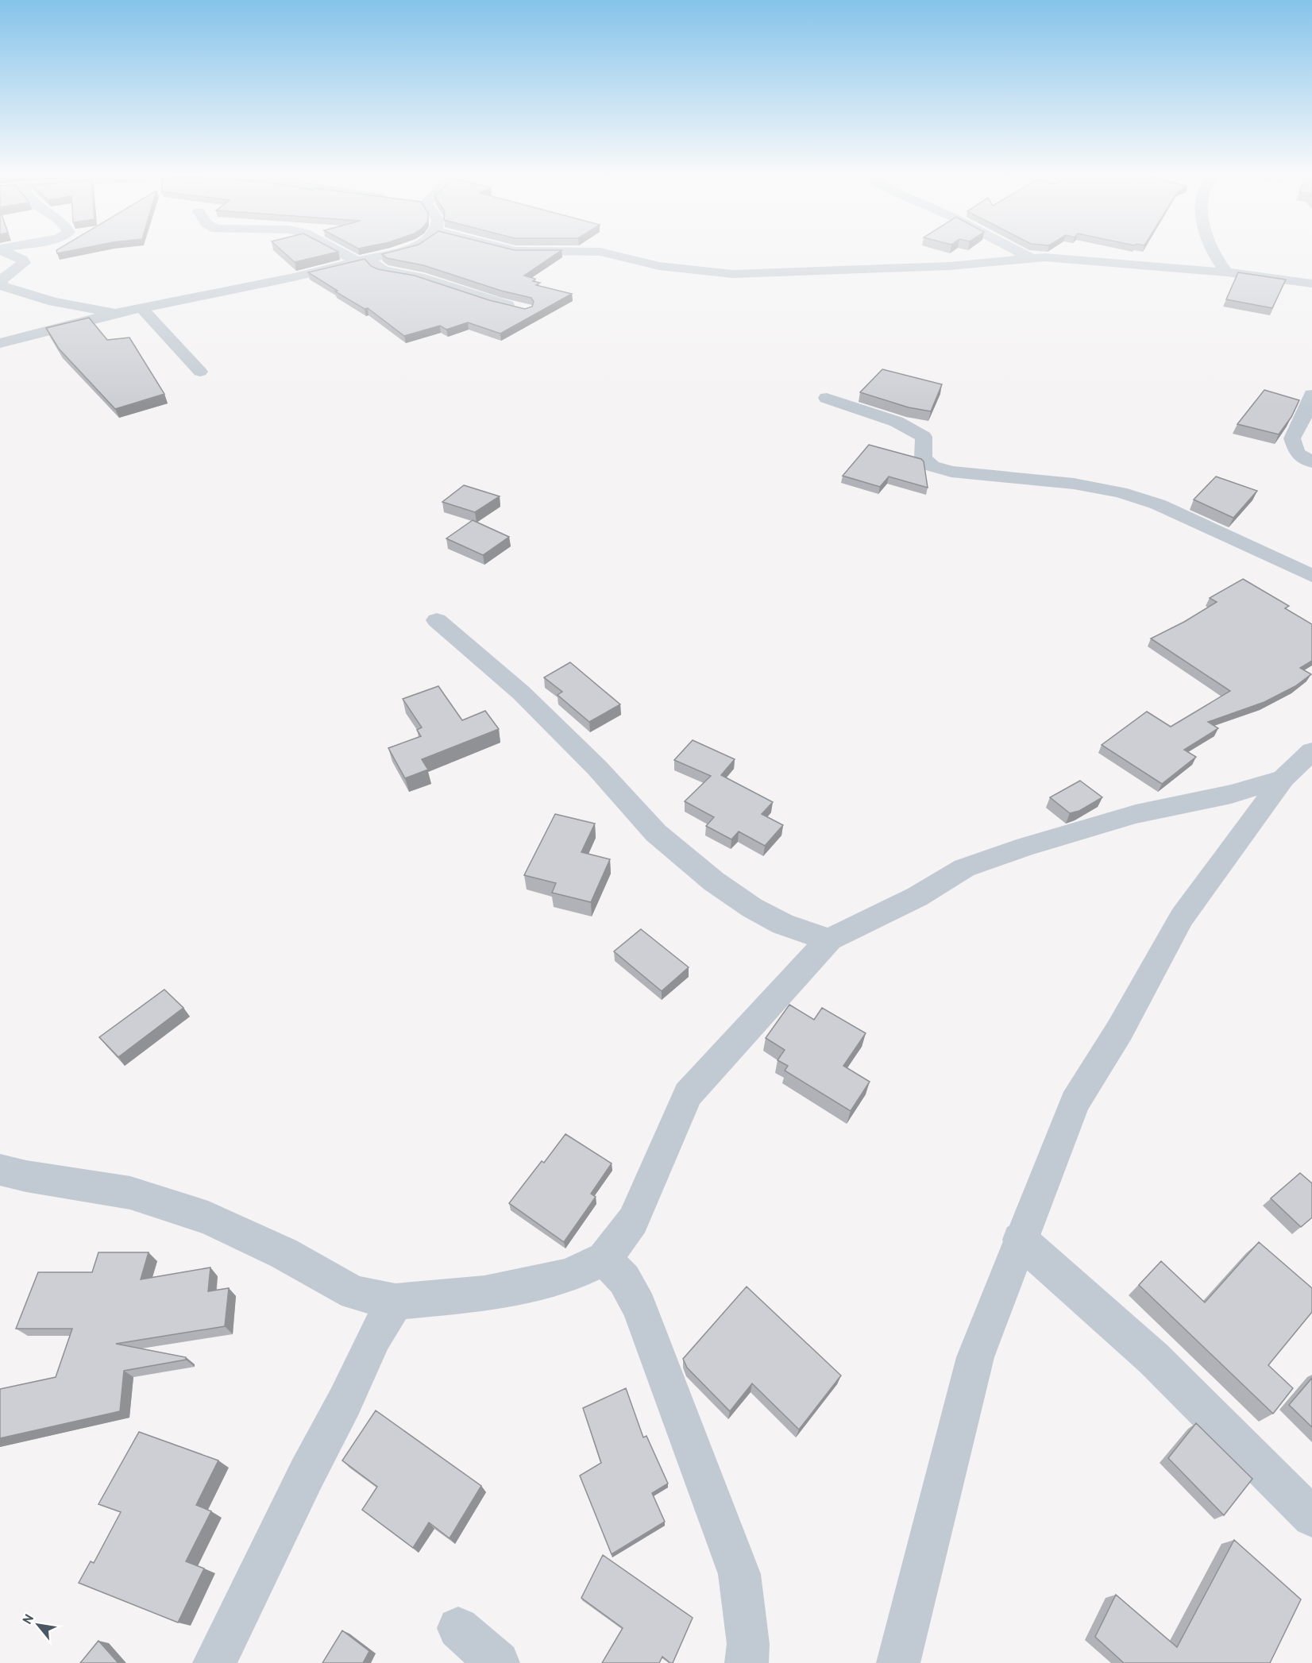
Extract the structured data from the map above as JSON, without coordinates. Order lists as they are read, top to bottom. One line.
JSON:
{"north":"top left"}
